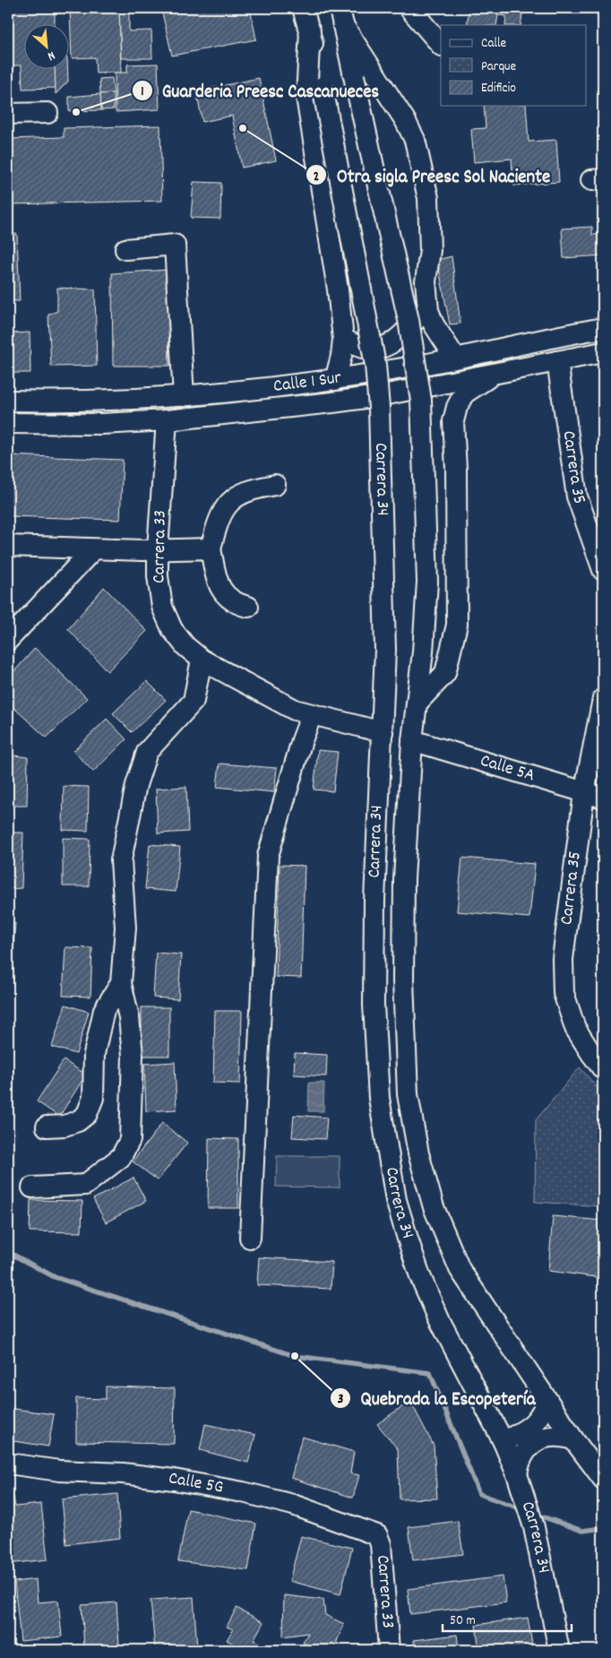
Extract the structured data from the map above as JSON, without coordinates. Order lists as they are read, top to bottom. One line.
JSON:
{"streets":{"street":["Calle 1 Sur","Carrera 35","Carrera 34","Carrera 33","Calle 5A","Calle 5G"]},"crossings":[["Calle 1 Sur","Carrera 35"],["Calle 1 Sur","Carrera 33"],["Carrera 35","Calle 5A"],["Carrera 34","Calle 5A"],["Carrera 33","Calle 5G"]],"places":["Guarderia Preesc Cascanueces","Otra sigla Preesc Sol Naciente","Quebrada la Escopetería"],"legend":["Calle","Parque","Edificio"],"scale_bar":"50 m","north":"bottom right"}
